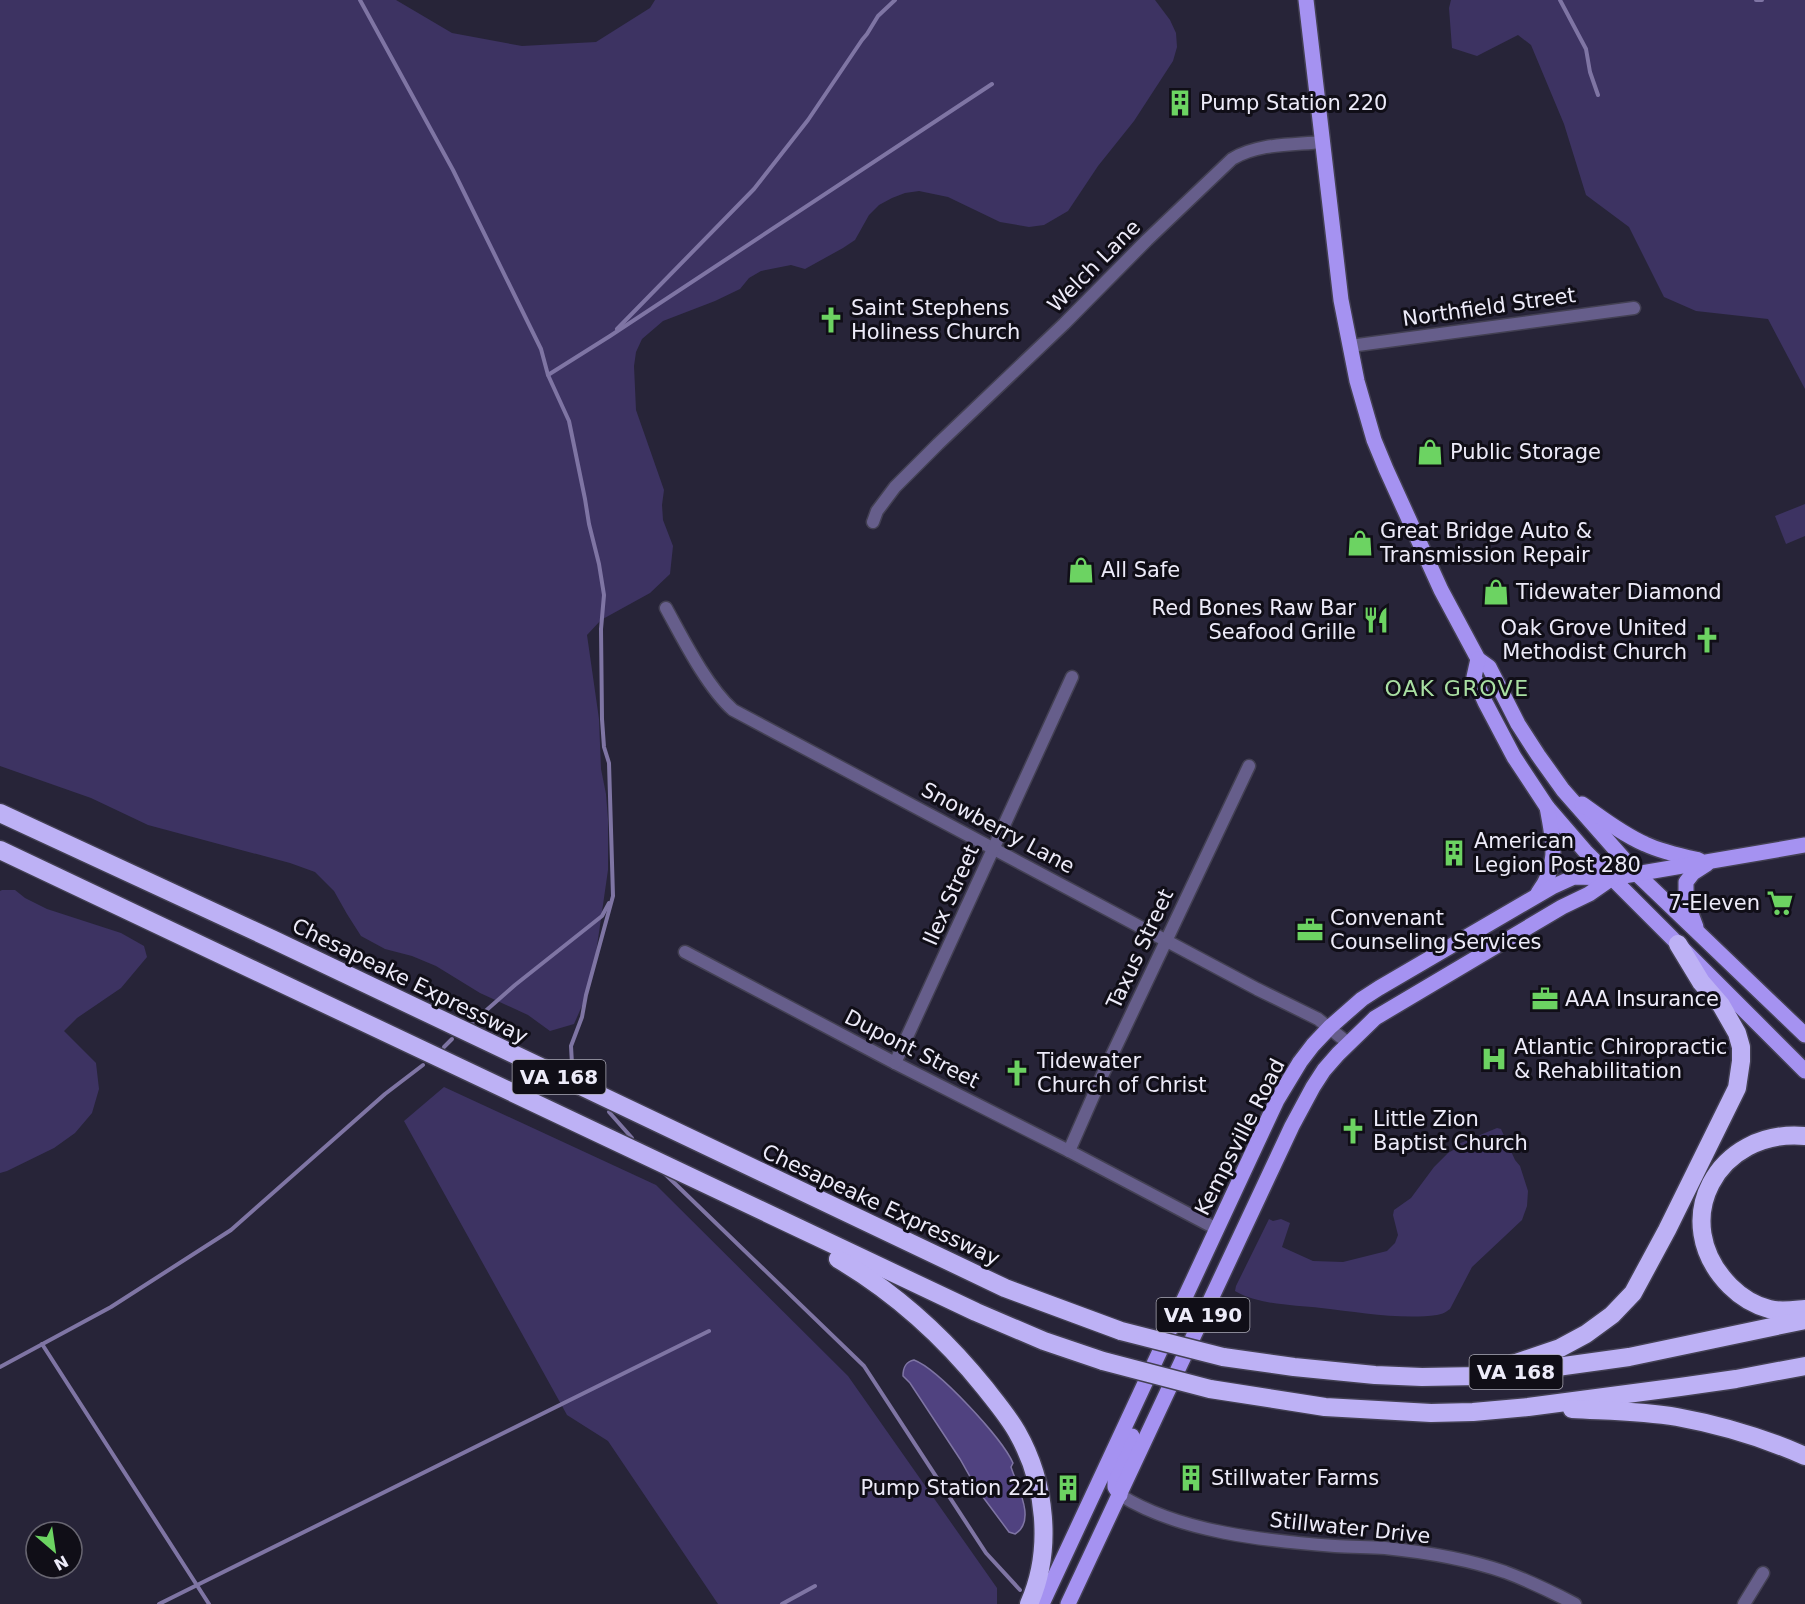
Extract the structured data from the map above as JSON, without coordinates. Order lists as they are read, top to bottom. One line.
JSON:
{"streets":{"highway":["Chesapeake Expressway","VA 168"],"main road":["Kempsville Road","VA 190"],"street":["Welch Lane","Northfield Street","Snowberry Lane","Ilex Street","Taxus Street","Dupont Street","Stillwater Drive"]},"crossings":[["Snowberry Lane","Ilex Street"],["Snowberry Lane","Taxus Street"],["Snowberry Lane","Kempsville Road"],["Ilex Street","Dupont Street"],["Taxus Street","Dupont Street"],["Dupont Street","Kempsville Road"],["Kempsville Road","VA 190"],["Kempsville Road","Stillwater Drive"]],"districts":["OAK GROVE"],"places":{"building":["Pump Station 220","American Legion Post 280","Stillwater Farms","Pump Station 221"],"church":["Saint Stephens Holiness Church","Oak Grove United Methodist Church","Tidewater Church of Christ","Little Zion Baptist Church"],"shop":["Public Storage","Great Bridge Auto & Transmission Repair","All Safe","Tidewater Diamond"],"restaurant":["Red Bones Raw Bar Seafood Grille"],"supermarket":["7-Eleven"],"office":["Convenant Counseling Services","AAA Insurance"],"hospital":["Atlantic Chiropractic & Rehabilitation"]},"north":"bottom right"}
